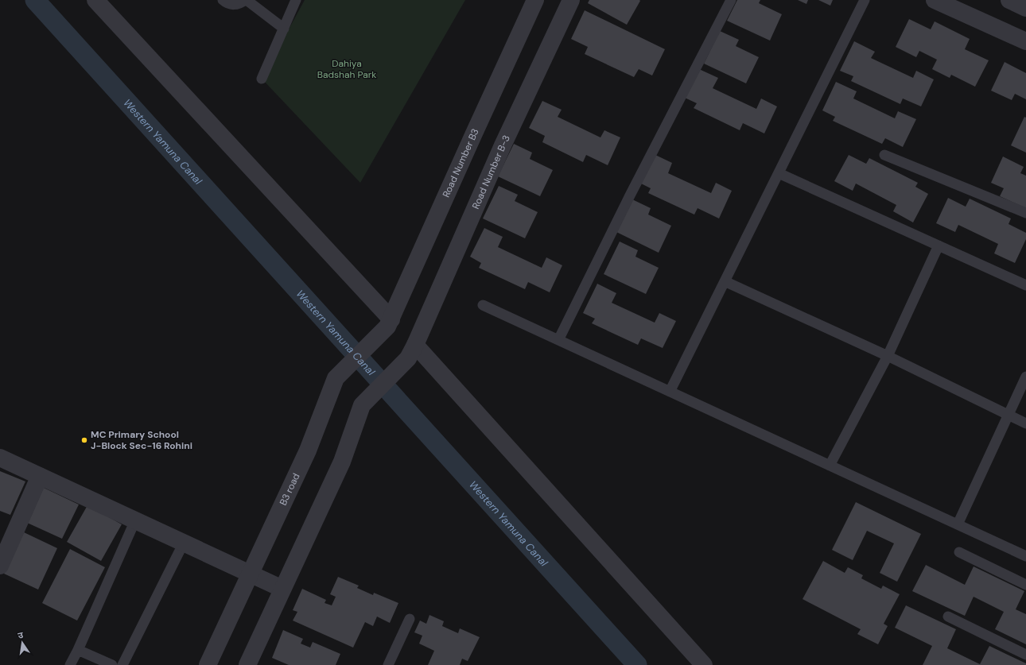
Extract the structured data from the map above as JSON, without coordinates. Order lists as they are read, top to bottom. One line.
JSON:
{"streets":{"street":["Road Number B3","Road Number B-3","B3 road"]},"crossings":[["Road Number B3","B3 road"]],"water":["Western Yamuna Canal"],"parks":["Dahiya Badshah Park"],"places":["MC Primary School J-Block Sec-16 Rohini"],"north":"top"}
